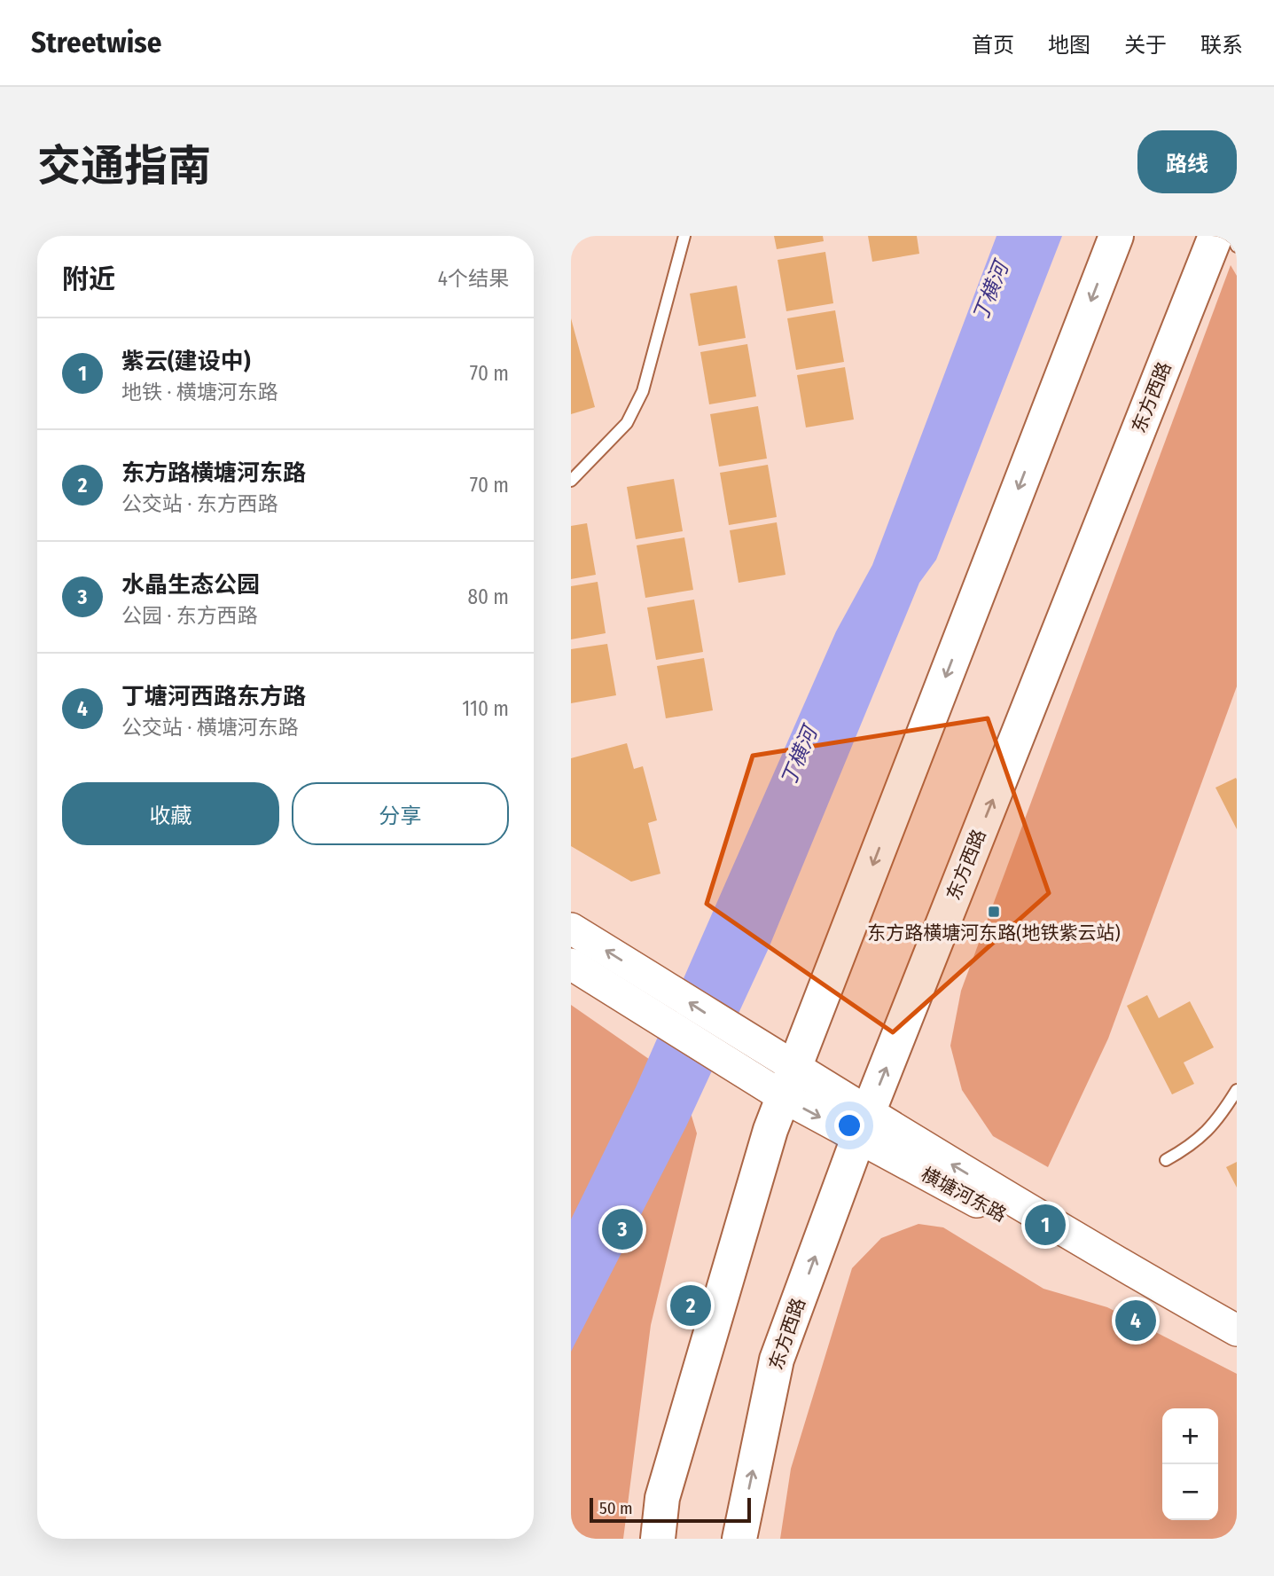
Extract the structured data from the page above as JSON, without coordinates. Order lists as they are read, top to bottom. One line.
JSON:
{"streets":{"main road":["东方西路","横塘河东路"]},"crossings":[["东方西路","横塘河东路"]],"water":["丁横河"],"places":{"transit":["东方路横塘河东路(地铁紫云站)"]},"scale_bar":"50 m","page":{"header":"Streetwise","nav":["首页","地图","关于","联系"],"title":"交通指南","buttons":["路线",["收藏","分享"]],"heading":["附近","4个结果"],"list":[{"mark":"1","name":"紫云(建设中)","note":"地铁 · 横塘河东路","value":"70 m"},{"mark":"2","name":"东方路横塘河东路","note":"公交站 · 东方西路","value":"70 m"},{"mark":"3","name":"水晶生态公园","note":"公园 · 东方西路","value":"80 m"},{"mark":"4","name":"丁塘河西路东方路","note":"公交站 · 横塘河东路","value":"110 m"}],"pins":["1","3","2","4"],"map_buttons":["+","−"],"scale":"50 m"}}
